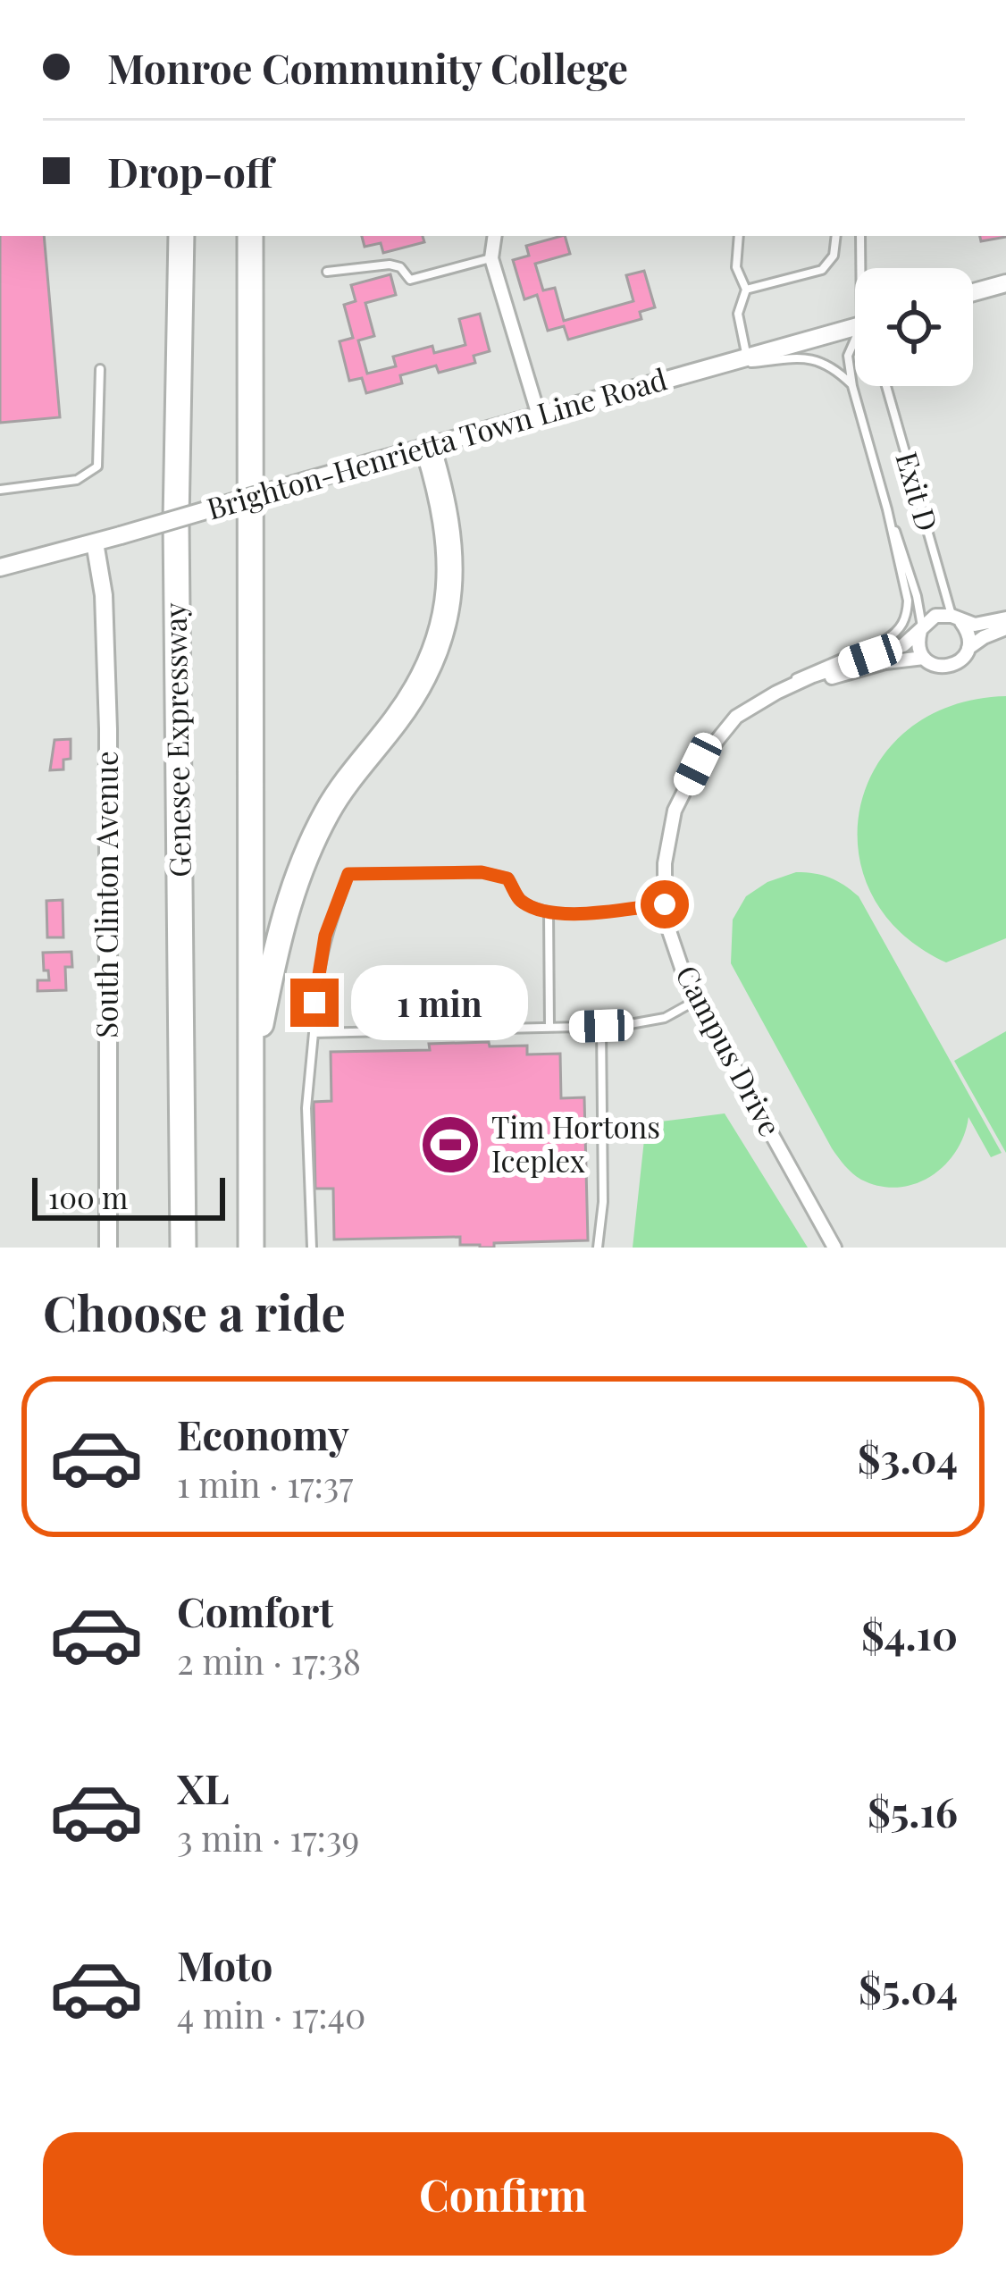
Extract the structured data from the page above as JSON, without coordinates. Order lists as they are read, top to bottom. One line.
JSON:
{"streets":{"highway":["Genesee Expressway"],"street":["Brighton-Henrietta Town Line Road","South Clinton Avenue","Campus Drive"],"lane":["Exit D"]},"crossings":[["Brighton-Henrietta Town Line Road","South Clinton Avenue"],["Exit D","Campus Drive"]],"places":{"sports":["Tim Hortons Iceplex"]},"scale_bar":"100 m","page":{"banner":["Monroe Community College","Drop-off"],"bubble":"1 min","scale":"100 m","heading":"Choose a ride","list":[{"name":"Economy","note":"1 min · 17:37","value":"$3.04"},{"name":"Comfort","note":"2 min · 17:38","value":"$4.10"},{"name":"XL","note":"3 min · 17:39","value":"$5.16"},{"name":"Moto","note":"4 min · 17:40","value":"$5.04"}],"buttons":"Confirm"}}
